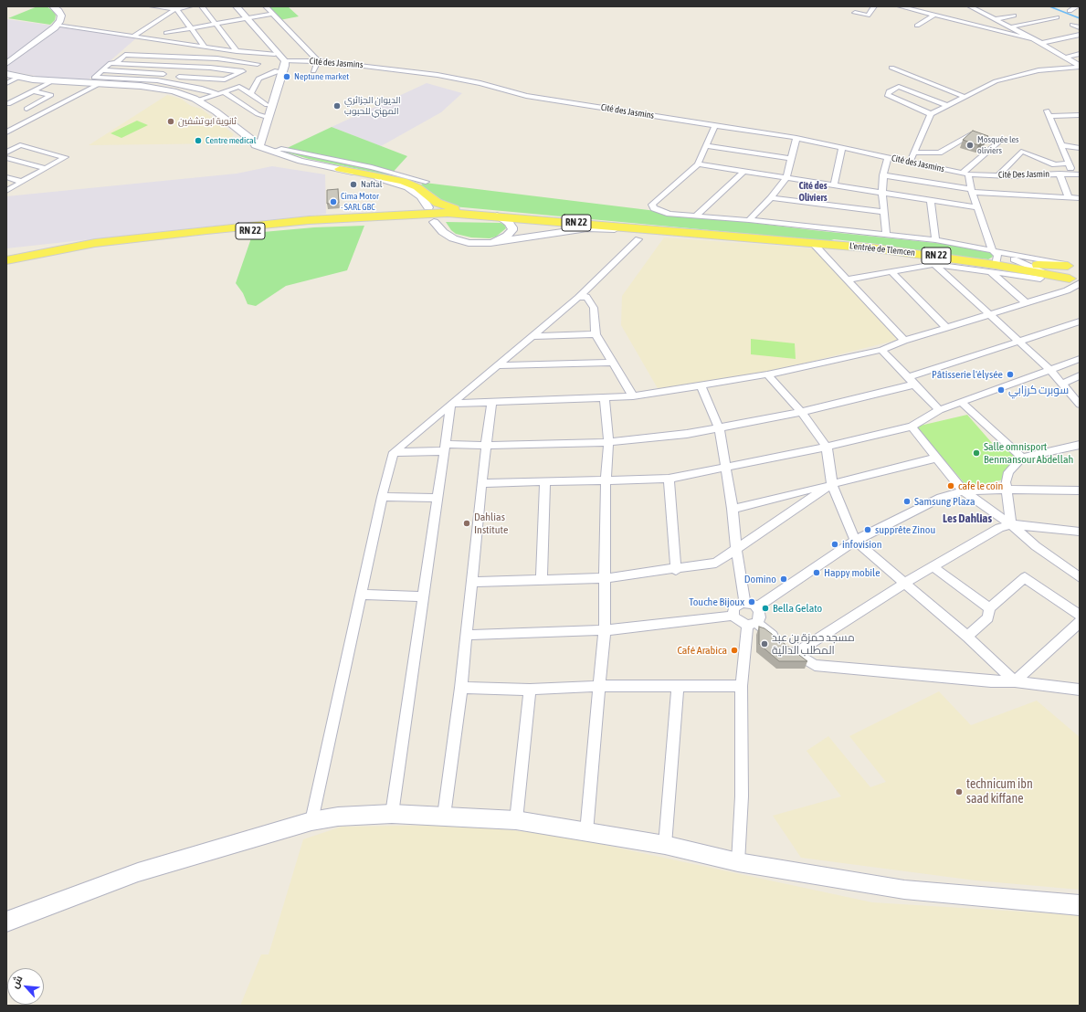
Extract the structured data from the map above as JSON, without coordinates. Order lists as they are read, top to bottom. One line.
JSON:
{"streets":{"main road":["RN 22","L'entrée de Tlemcen"],"street":["Cité des Jasmins","Cité Des Jasmin"]},"crossings":[["Cité des Jasmins","Cité Des Jasmin"],["RN 22","L'entrée de Tlemcen"]],"districts":["Cité des Oliviers","Les Dahlias"],"places":["Neptune market","الديوان الجزائري المهني للحبوب","ثانوية ابو تشفين","Centre medical","Mosquée les oliviers","Naftal","Cima Motor - SARL GBC","Pâtisserie l'élysée","سوبرت كرزابي","Salle omnisport Benmansour Abdellah","cafe le coin","Samsung Plaza","Dahlias Institute","supprête Zinou","infovision","Happy mobile","Domino","Touche Bijoux","Bella Gelato","مسجد حمزة بن عبد المطلب الدالية","Café Arabica","technicum ibn saad kiffane"],"north":"top left"}
